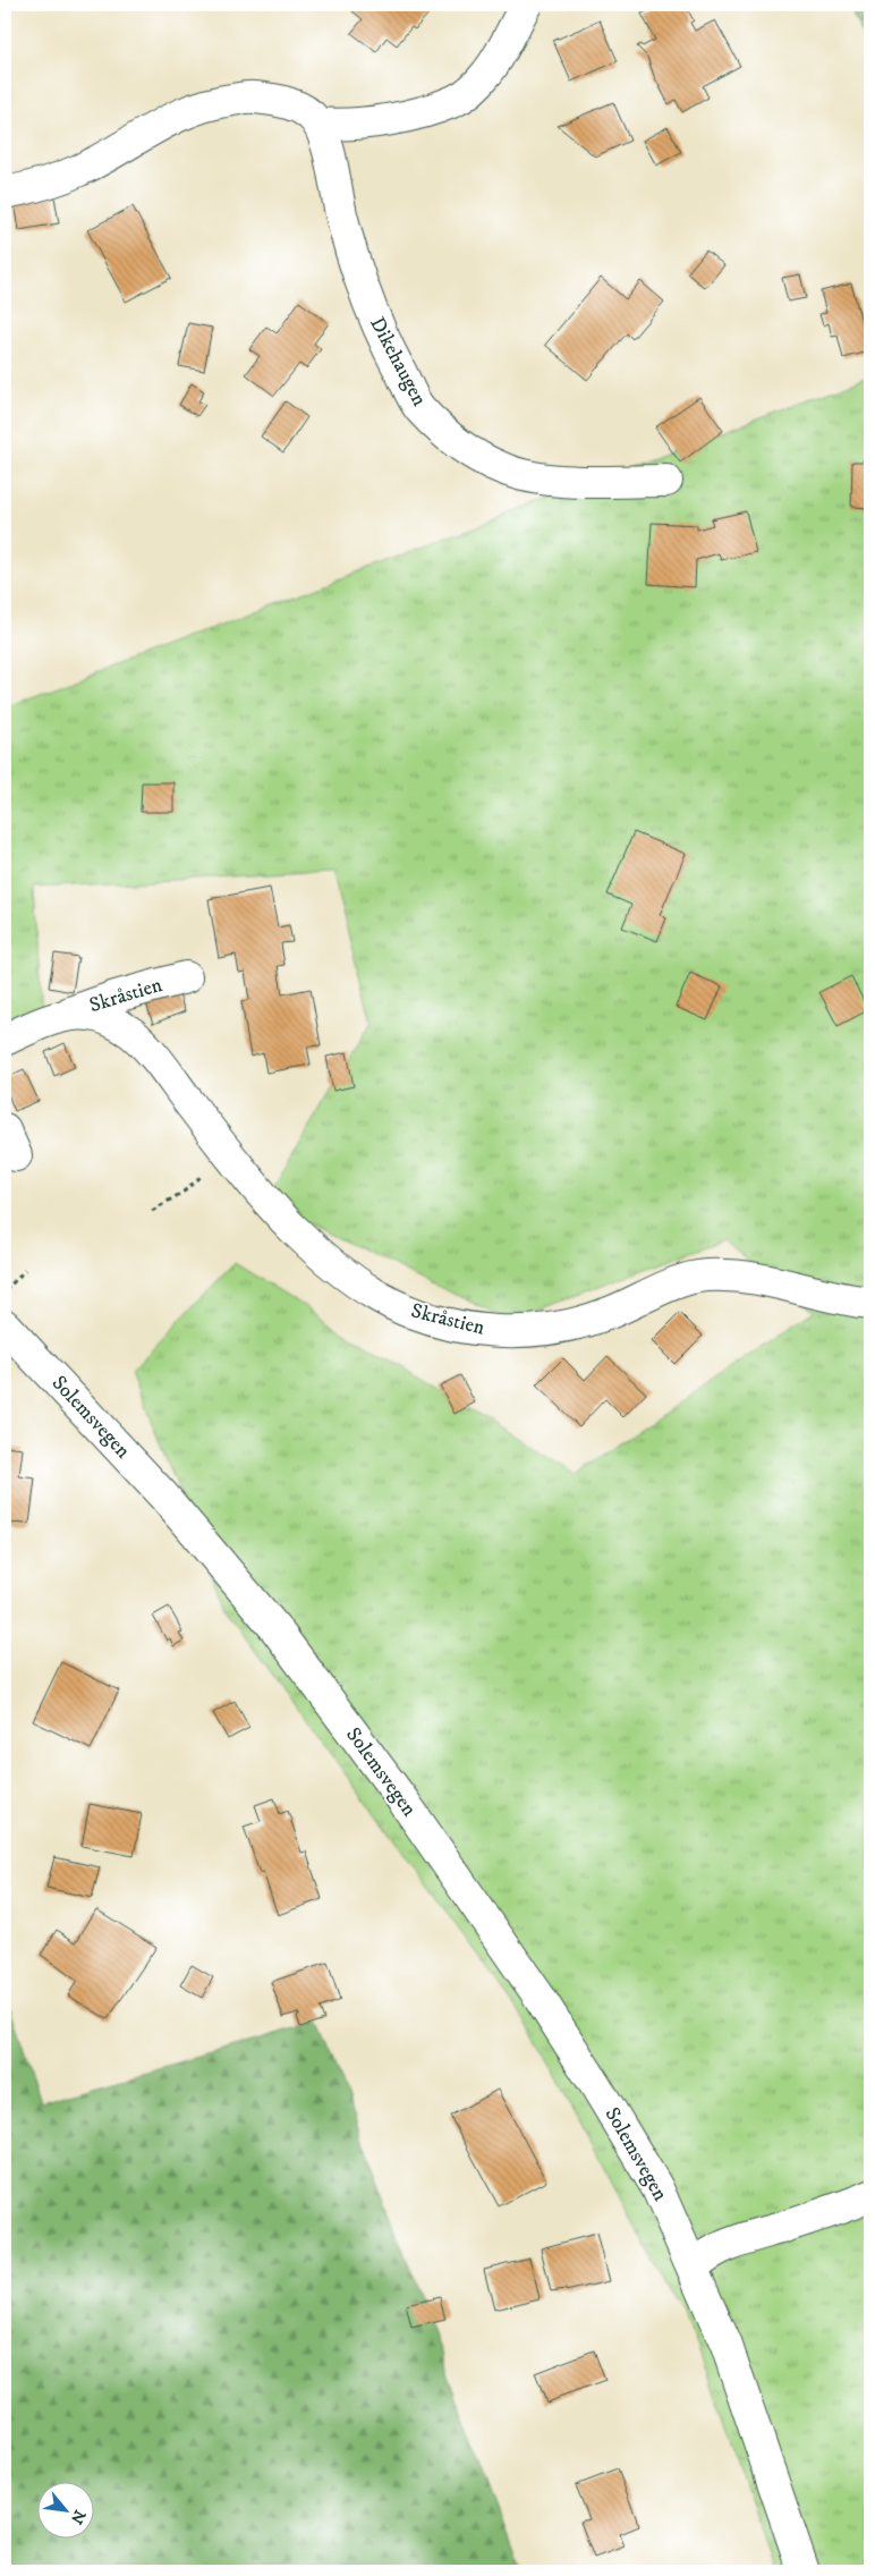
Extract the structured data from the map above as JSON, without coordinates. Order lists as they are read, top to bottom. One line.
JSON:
{"streets":{"street":["Dikehaugen","Skråstien","Solemsvegen"]},"north":"bottom right"}
